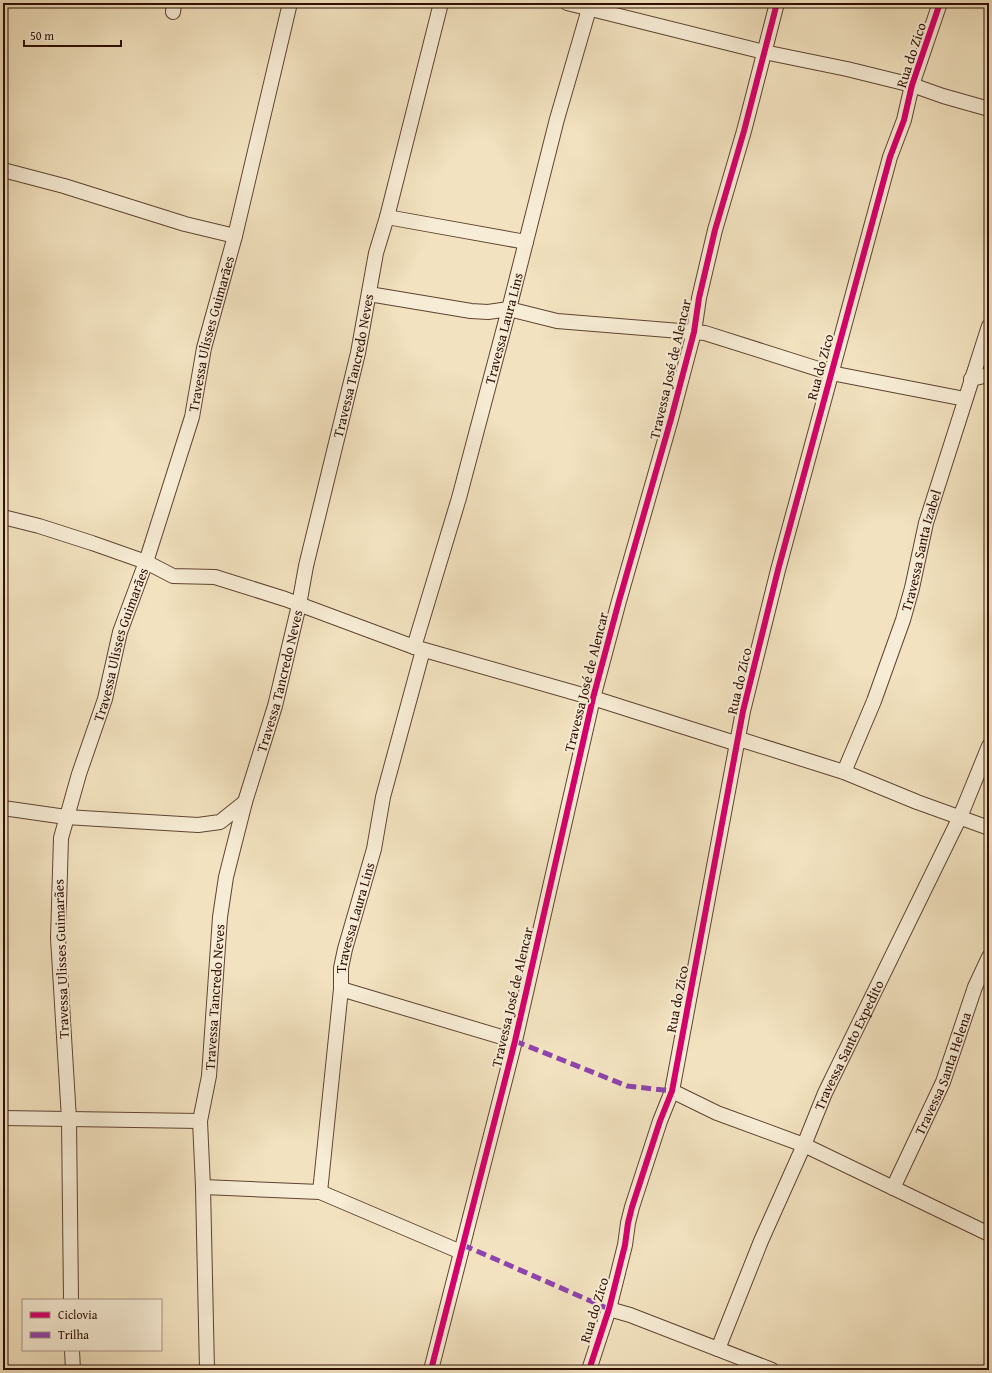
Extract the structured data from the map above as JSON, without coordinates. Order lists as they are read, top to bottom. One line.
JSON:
{"streets":{"street":["Rua do Zico","Travessa Laura Lins","Travessa Ulisses Guimarães","Travessa Tancredo Neves","Travessa José de Alencar","Travessa Santa Izabel","Travessa Santo Expedito","Travessa Santa Helena"]},"legend":["Ciclovia","Trilha"],"scale_bar":"50 m"}
